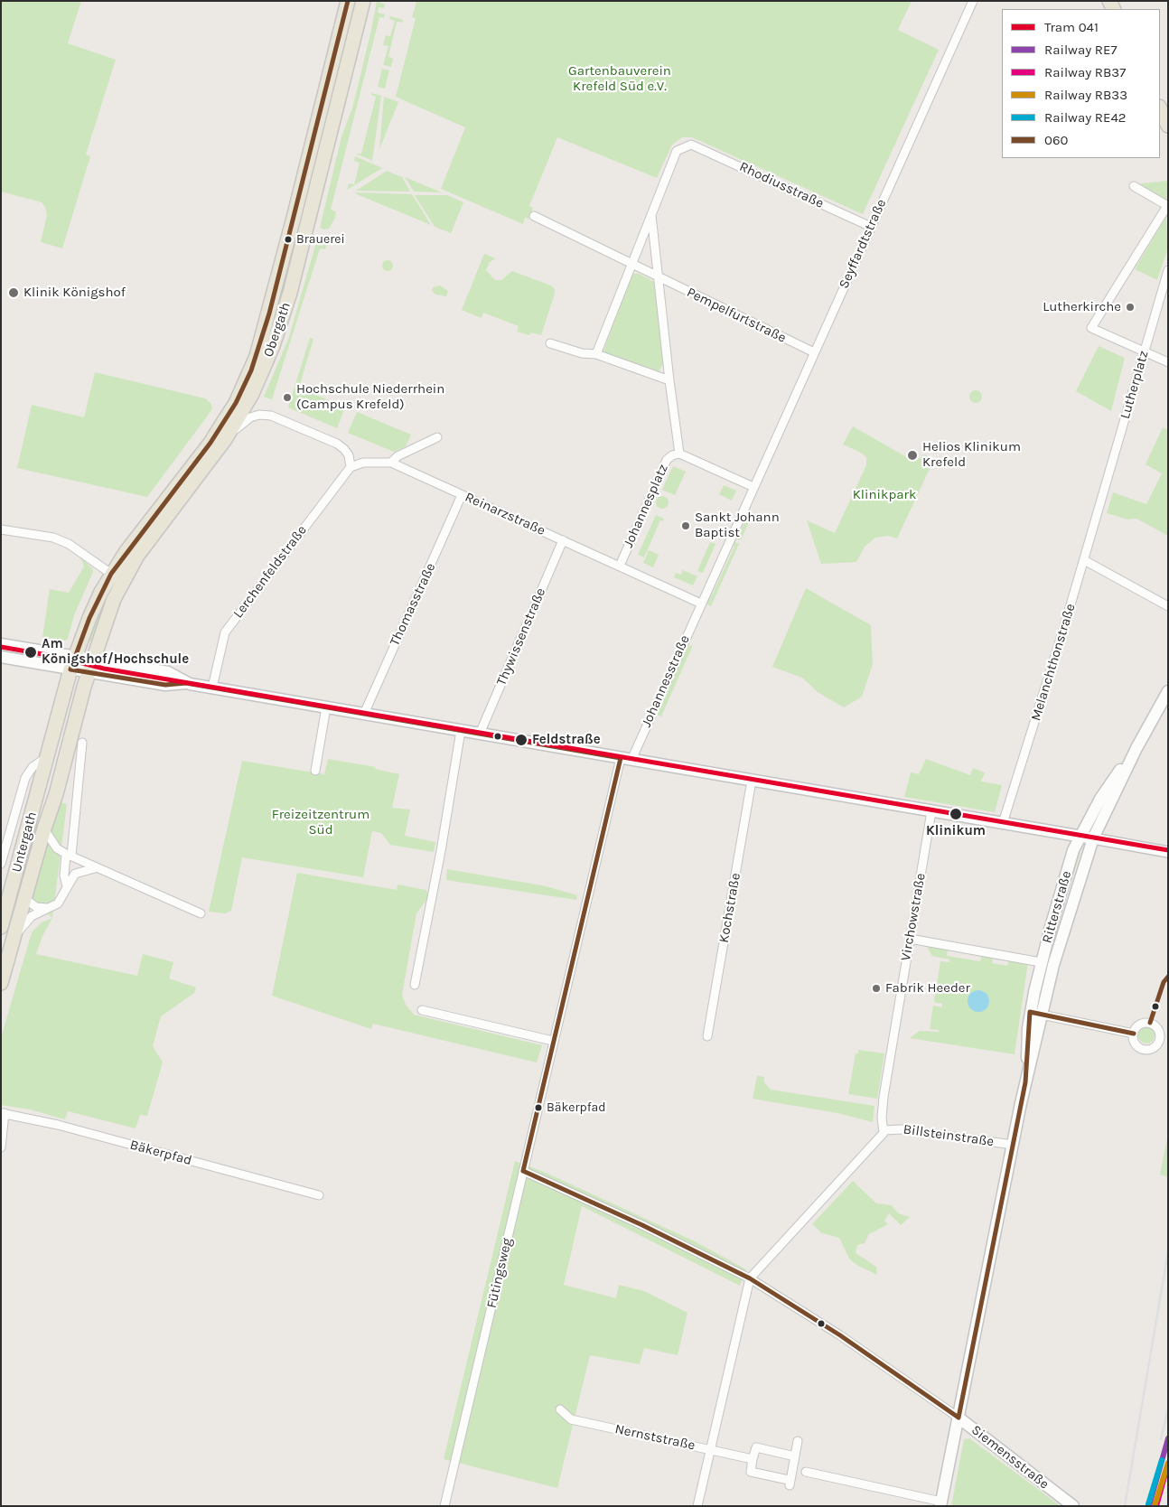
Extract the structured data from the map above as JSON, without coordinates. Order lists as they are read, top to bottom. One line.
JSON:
{"streets":{"main road":["Obergath","Untergath","Ritterstraße","Siemensstraße"],"street":["Rhodiusstraße","Seyffardtstraße","Pempelfurtstraße","Lutherplatz","Johannesplatz","Reinarzstraße","Lerchenfeldstraße","Thomasstraße","Thywissenstraße","Melanchthonstraße","Johannesstraße","Kochstraße","Virchowstraße","Billsteinstraße","Bäkerpfad","Fütingsweg","Nernststraße"]},"crossings":[["Rhodiusstraße","Seyffardtstraße"],["Seyffardtstraße","Pempelfurtstraße"],["Seyffardtstraße","Johannesplatz"],["Obergath","Untergath"],["Lutherplatz","Melanchthonstraße"],["Johannesplatz","Reinarzstraße"],["Reinarzstraße","Lerchenfeldstraße"],["Reinarzstraße","Thomasstraße"],["Reinarzstraße","Thywissenstraße"],["Johannesstraße","Fütingsweg"],["Ritterstraße","Billsteinstraße"],["Ritterstraße","Siemensstraße"],["Virchowstraße","Billsteinstraße"],["Fütingsweg","Siemensstraße"]],"parks":["Gartenbauverein Krefeld Süd e.V.","Klinikpark","Freizeitzentrum Süd"],"places":["Brauerei","Klinik Königshof","Lutherkirche","Hochschule Niederrhein (Campus Krefeld)","Helios Klinikum Krefeld","Sankt Johann Baptist","Am Königshof/Hochschule","Feldstraße","Klinikum","Fabrik Heeder","Bäkerpfad"],"lines":["transit line 060","tram line 041","rail line RE7","rail line RE42","rail line RB33","rail line RB37"],"legend":["Tram 041","Railway RE7","Railway RB37","Railway RB33","Railway RE42","060"]}
